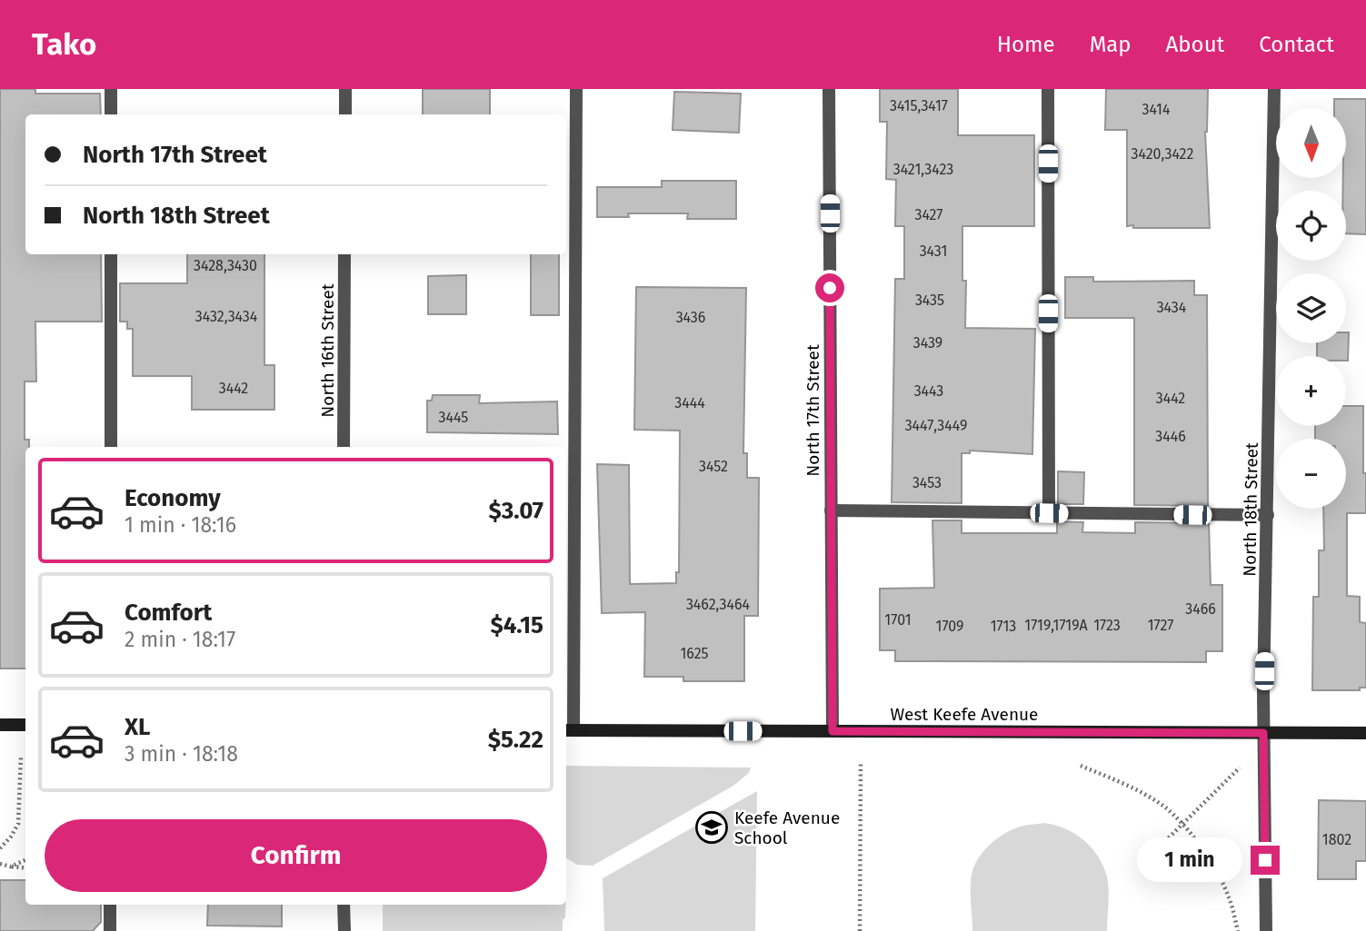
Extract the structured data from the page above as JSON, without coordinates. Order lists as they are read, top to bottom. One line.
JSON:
{"streets":{"street":["North 16th Street","North 17th Street","North 18th Street","West Keefe Avenue"]},"crossings":[["North 17th Street","West Keefe Avenue"],["North 18th Street","West Keefe Avenue"]],"places":{"school or university":["Keefe Avenue School"]},"house_numbers":["3415,3417","3414","3420,3422","3421,3423","3427","3431","3428,3430","3435","3434","3432,3434","3436","3439","3442","3443","3442","3444","3445","3447,3449","3446","3452","3453","3462,3464","3466","1701","1719,1719A","1723","1727","1709","1713","1625","1802"],"north":"bottom","page":{"header":"Tako","nav":["Home","Map","About","Contact"],"map_buttons":["+","−"],"banner":["North 17th Street","North 18th Street"],"list":[{"name":"Economy","note":"1 min · 18:16","value":"$3.07"},{"name":"Comfort","note":"2 min · 18:17","value":"$4.15"},{"name":"XL","note":"3 min · 18:18","value":"$5.22"}],"buttons":"Confirm","bubble":"1 min"}}
